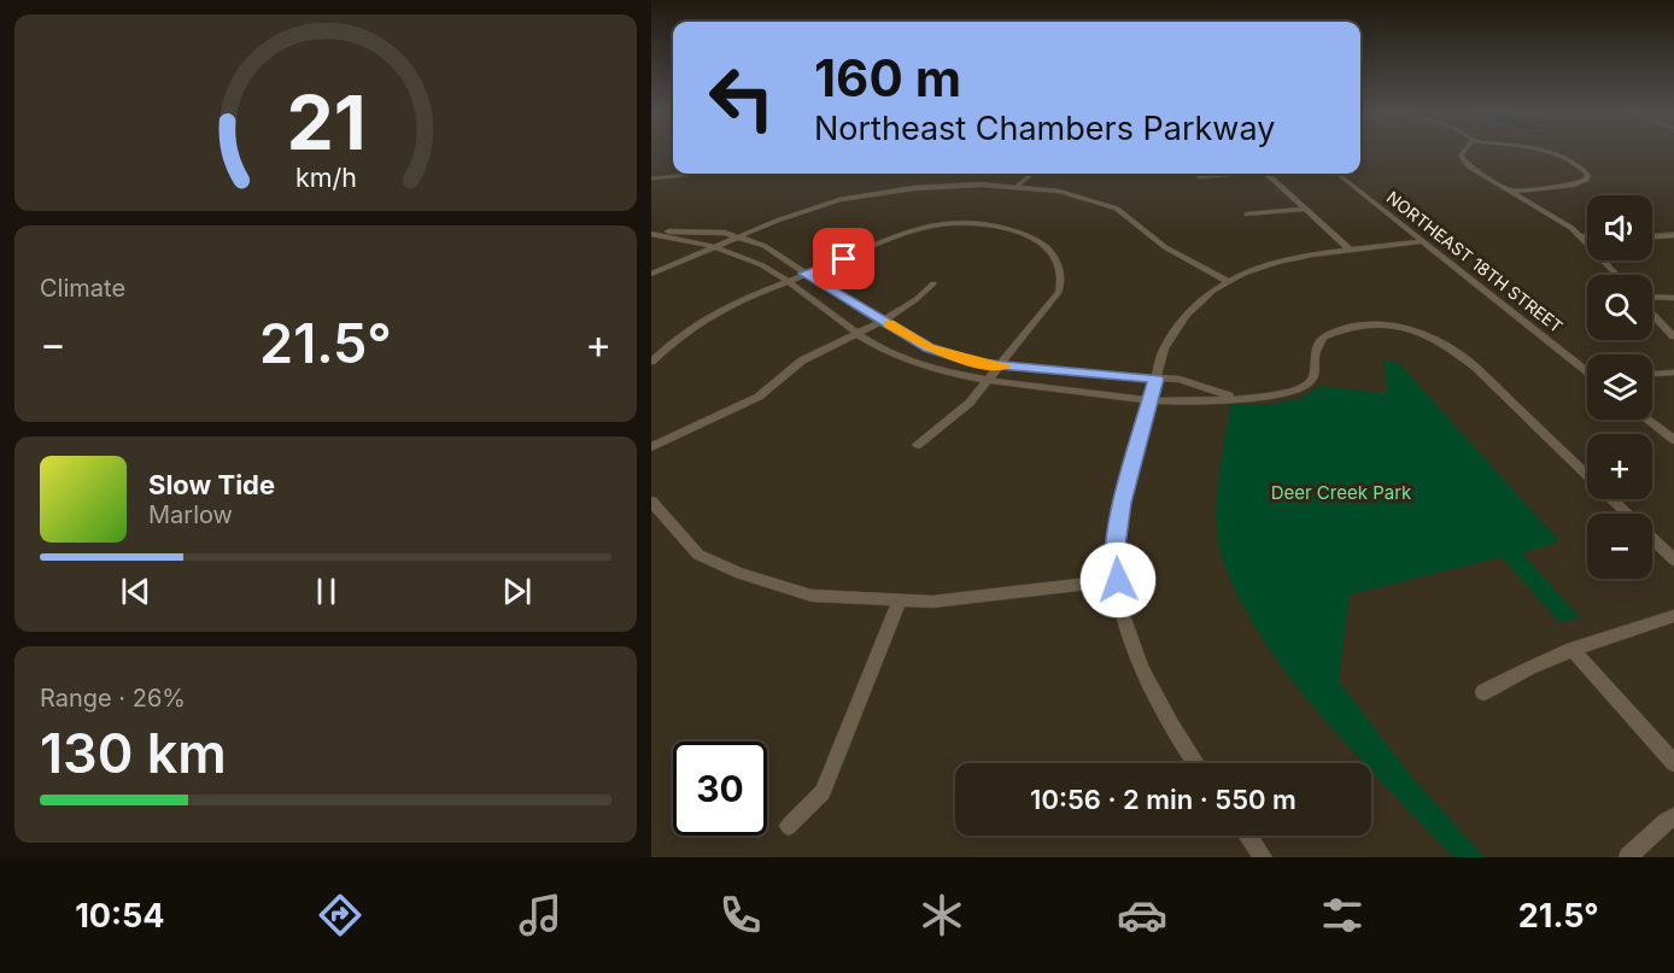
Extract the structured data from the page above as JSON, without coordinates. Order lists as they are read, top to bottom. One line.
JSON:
{"streets":{"street":["NORTHEAST 18TH STREET"]},"parks":["Deer Creek Park"],"page":{"turn":["160 m","Northeast Chambers Parkway"],"map_buttons":["+","−"],"tile":["Climate",["Range · 26%","130 km"]],"heat":["−","21.5°","+"],"song":["Slow Tide","Marlow"],"limit":"30","trip":"10:56 · 2 min · 550 m","tabs":["10:54","21.5°"],"gauge":["21","km/h"]}}
